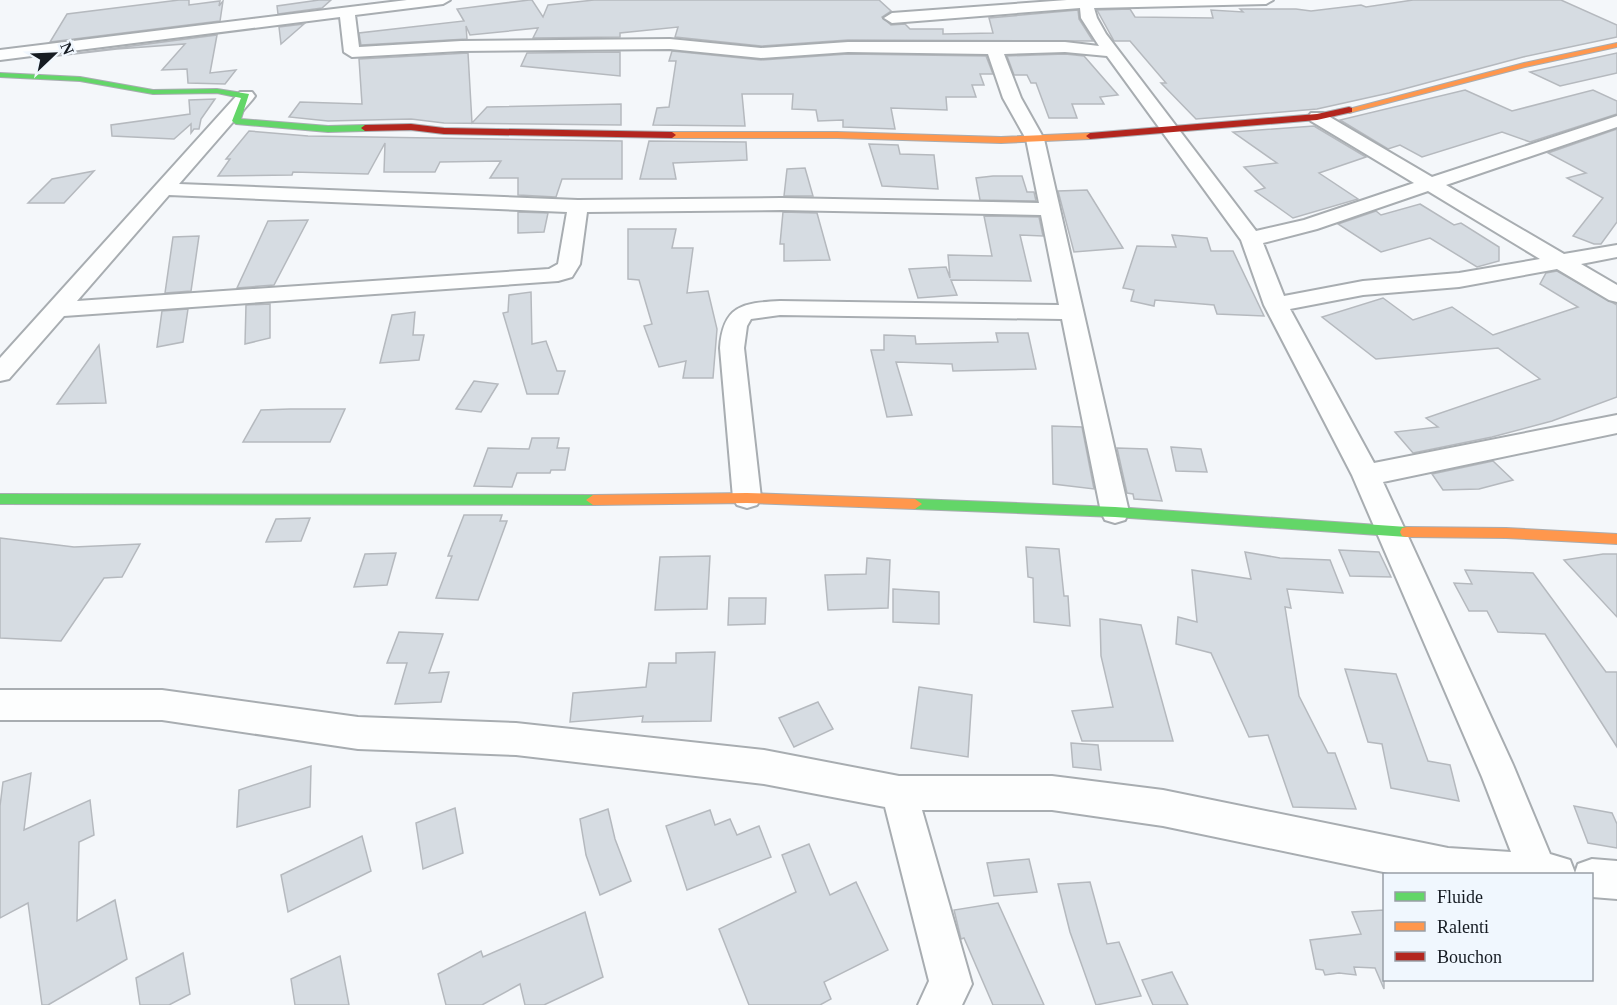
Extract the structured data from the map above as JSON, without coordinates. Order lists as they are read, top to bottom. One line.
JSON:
{"legend":["Fluide","Ralenti","Bouchon"],"north":"top right"}
